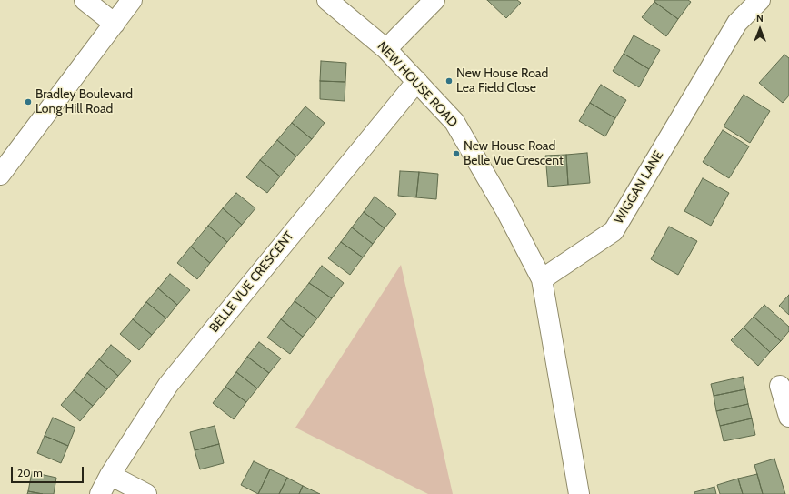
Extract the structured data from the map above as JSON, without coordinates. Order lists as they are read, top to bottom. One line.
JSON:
{"streets":{"street":["NEW HOUSE ROAD","WIGGAN LANE","BELLE VUE CRESCENT"]},"crossings":[["NEW HOUSE ROAD","WIGGAN LANE"],["NEW HOUSE ROAD","BELLE VUE CRESCENT"]],"places":["New House Road Lea Field Close","Bradley Boulevard Long Hill Road","New House Road Belle Vue Crescent"],"scale_bar":"20 m","north":"top"}
